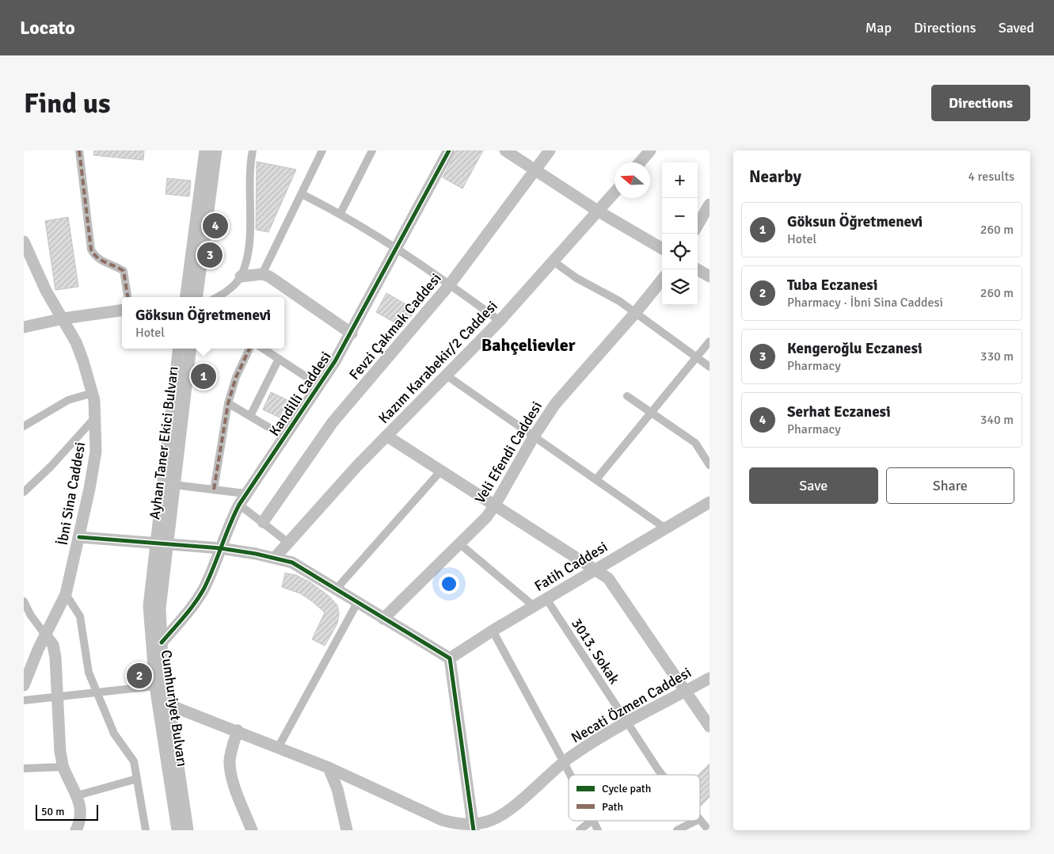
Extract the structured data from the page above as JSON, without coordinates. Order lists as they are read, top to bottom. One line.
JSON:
{"streets":{"street":["Fevzi Çakmak Caddesi","Kazım Karabekir/2 Caddesi","Kandilli Caddesi","Ayhan Taner Ekici Bulvarı","Veli Efendi Caddesi","İbni Sina Caddesi","Fatih Caddesi","3013. Sokak","Necati Özmen Caddesi","Cumhuriyet Bulvarı"]},"crossings":[["Kandilli Caddesi","Cumhuriyet Bulvarı"],["Ayhan Taner Ekici Bulvarı","Cumhuriyet Bulvarı"],["Fatih Caddesi","3013. Sokak"],["3013. Sokak","Necati Özmen Caddesi"],["Necati Özmen Caddesi","Cumhuriyet Bulvarı"]],"districts":["Bahçelievler"],"legend":["Cycle path","Path"],"scale_bar":"50 m","north":"left","page":{"header":"Locato","nav":["Map","Directions","Saved"],"buttons":["Directions",["Save","Share"]],"title":"Find us","heading":["Nearby","4 results"],"map_buttons":["+","−"],"list":[{"mark":"1","name":"Göksun Öğretmenevi","note":"Hotel","value":"260 m"},{"mark":"2","name":"Tuba Eczanesi","note":"Pharmacy · İbni Sina Caddesi","value":"260 m"},{"mark":"3","name":"Kengeroğlu Eczanesi","note":"Pharmacy","value":"330 m"},{"mark":"4","name":"Serhat Eczanesi","note":"Pharmacy","value":"340 m"}],"pins":["4","3","1","2"],"popup":["Göksun Öğretmenevi","Hotel"],"scale":"50 m"}}
